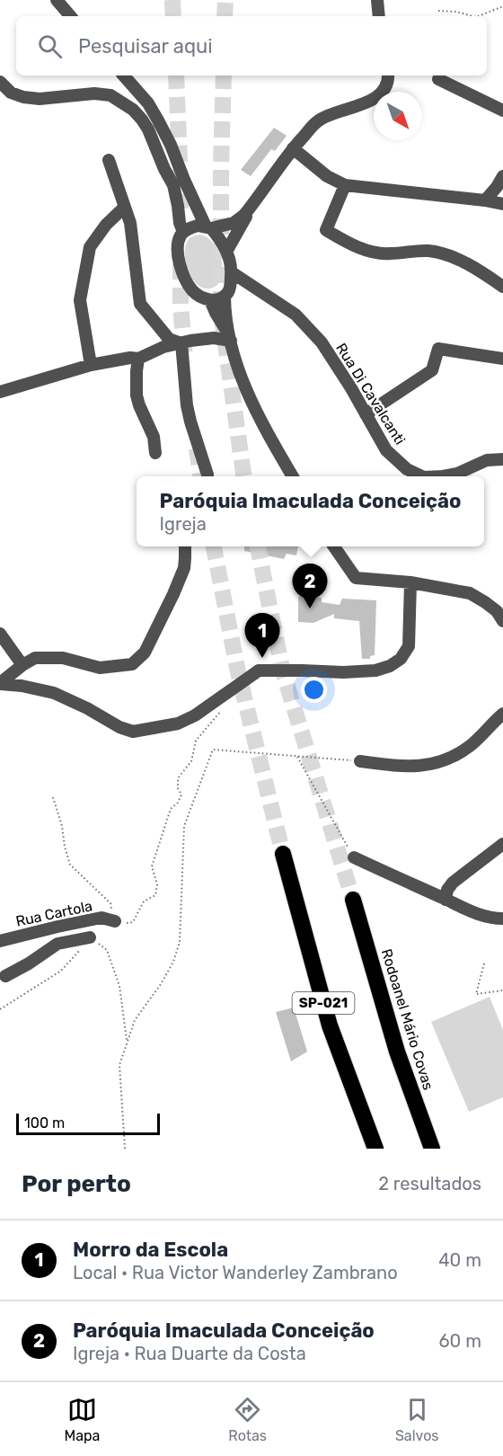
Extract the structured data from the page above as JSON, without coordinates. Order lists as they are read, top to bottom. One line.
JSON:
{"streets":{"highway":["SP-021","Rodoanel Mário Covas"],"street":["Rua Di Cavalcanti","Rua Cartola"]},"scale_bar":"100 m","north":"bottom right","page":{"search":"Pesquisar aqui","popup":["Paróquia Imaculada Conceição","Igreja"],"pins":["2","1"],"scale":"100 m","heading":["Por perto","2 resultados"],"list":[{"mark":"1","name":"Morro da Escola","note":"Local · Rua Victor Wanderley Zambrano","value":"40 m"},{"mark":"2","name":"Paróquia Imaculada Conceição","note":"Igreja · Rua Duarte da Costa","value":"60 m"}],"nav":["Mapa","Rotas","Salvos"]}}
